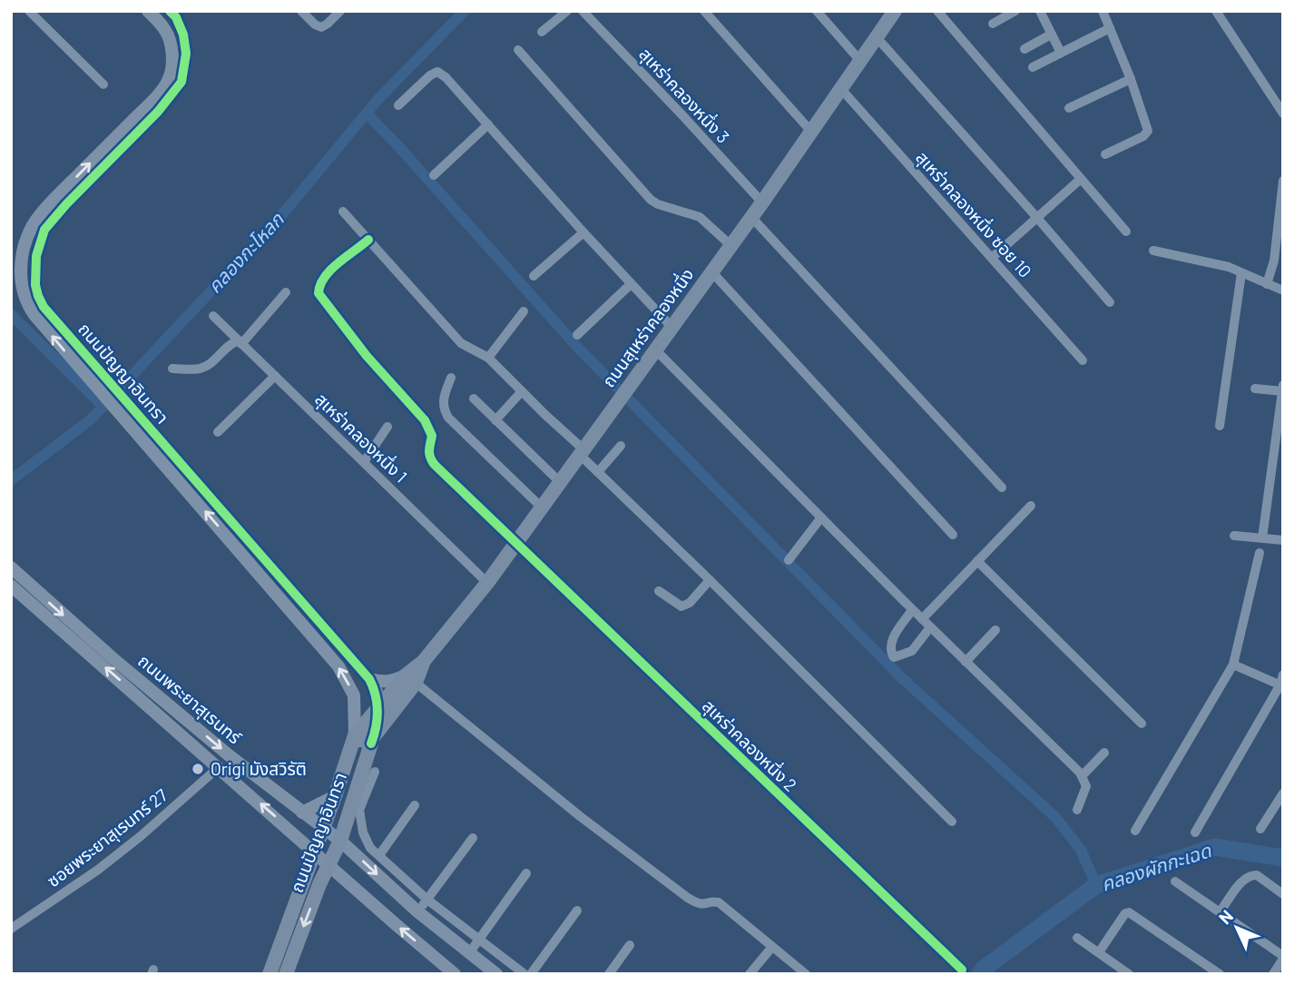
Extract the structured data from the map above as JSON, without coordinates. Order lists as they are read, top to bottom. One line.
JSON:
{"streets":{"main road":["ถนนสุเหร่าคลองหนึ่ง","ถนนปัญญาอินทรา"],"street":["สุเหร่าคลองหนึ่ง 3","สุเหร่าคลองหนึ่ง ซอย 10","สุเหร่าคลองหนึ่ง 1","ถนนพระยาสุเรนทร์","สุเหร่าคลองหนึ่ง 2","ซอยพระยาสุเรนทร์ 27"]},"crossings":[["สุเหร่าคลองหนึ่ง 3","ถนนสุเหร่าคลองหนึ่ง"],["สุเหร่าคลองหนึ่ง ซอย 10","ถนนสุเหร่าคลองหนึ่ง"],["ถนนสุเหร่าคลองหนึ่ง","ถนนปัญญาอินทรา"],["ถนนสุเหร่าคลองหนึ่ง","สุเหร่าคลองหนึ่ง 1"],["ถนนสุเหร่าคลองหนึ่ง","สุเหร่าคลองหนึ่ง 2"],["ถนนปัญญาอินทรา","ถนนพระยาสุเรนทร์"],["ถนนพระยาสุเรนทร์","ซอยพระยาสุเรนทร์ 27"]],"water":["คลองกะโหลก","คลองผักกะเฉด"],"places":["Origi มังสวิรัติ"],"north":"top left"}
